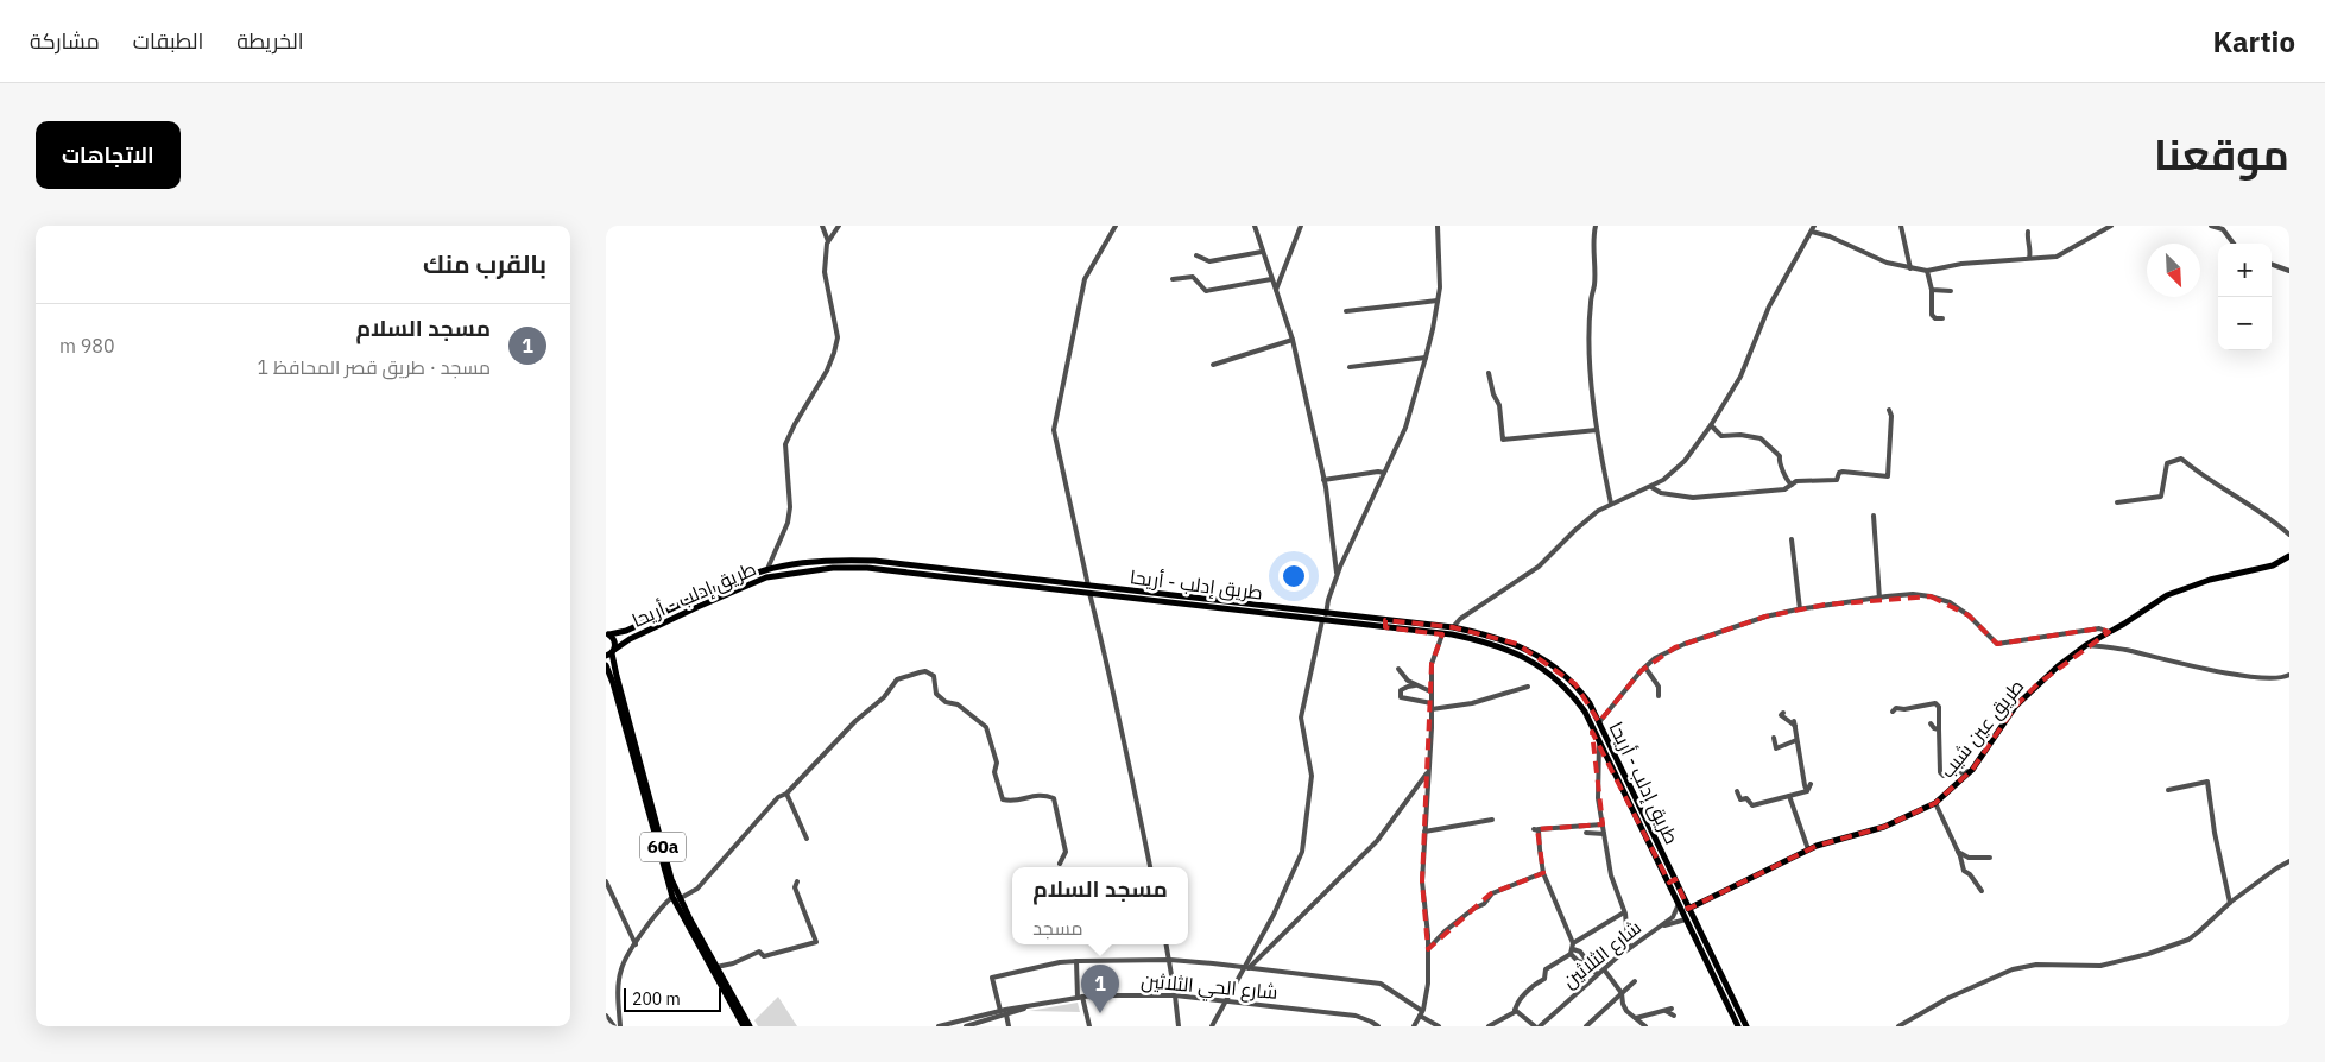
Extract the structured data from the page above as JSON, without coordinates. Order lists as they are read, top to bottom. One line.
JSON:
{"streets":{"main road":["طريق إدلب - أريحا","طريق عين شيب","60a"],"street":["شارع الثلاثين","شارع الحي الثلاثين"]},"crossings":[["طريق إدلب - أريحا","طريق عين شيب"],["طريق إدلب - أريحا","60a"],["طريق إدلب - أريحا","شارع الثلاثين"]],"scale_bar":"200 m","north":"bottom right","page":{"header":"Kartio","nav":["الخريطة","الطبقات","مشاركة"],"title":"موقعنا","buttons":"الاتجاهات","heading":"بالقرب منك","map_buttons":["+","−"],"list":[{"mark":"1","name":"مسجد السلام","note":"مسجد · طريق قصر المحافظ 1","value":"980 m"}],"popup":["مسجد السلام","مسجد"],"pins":"1","scale":"200 m"}}
